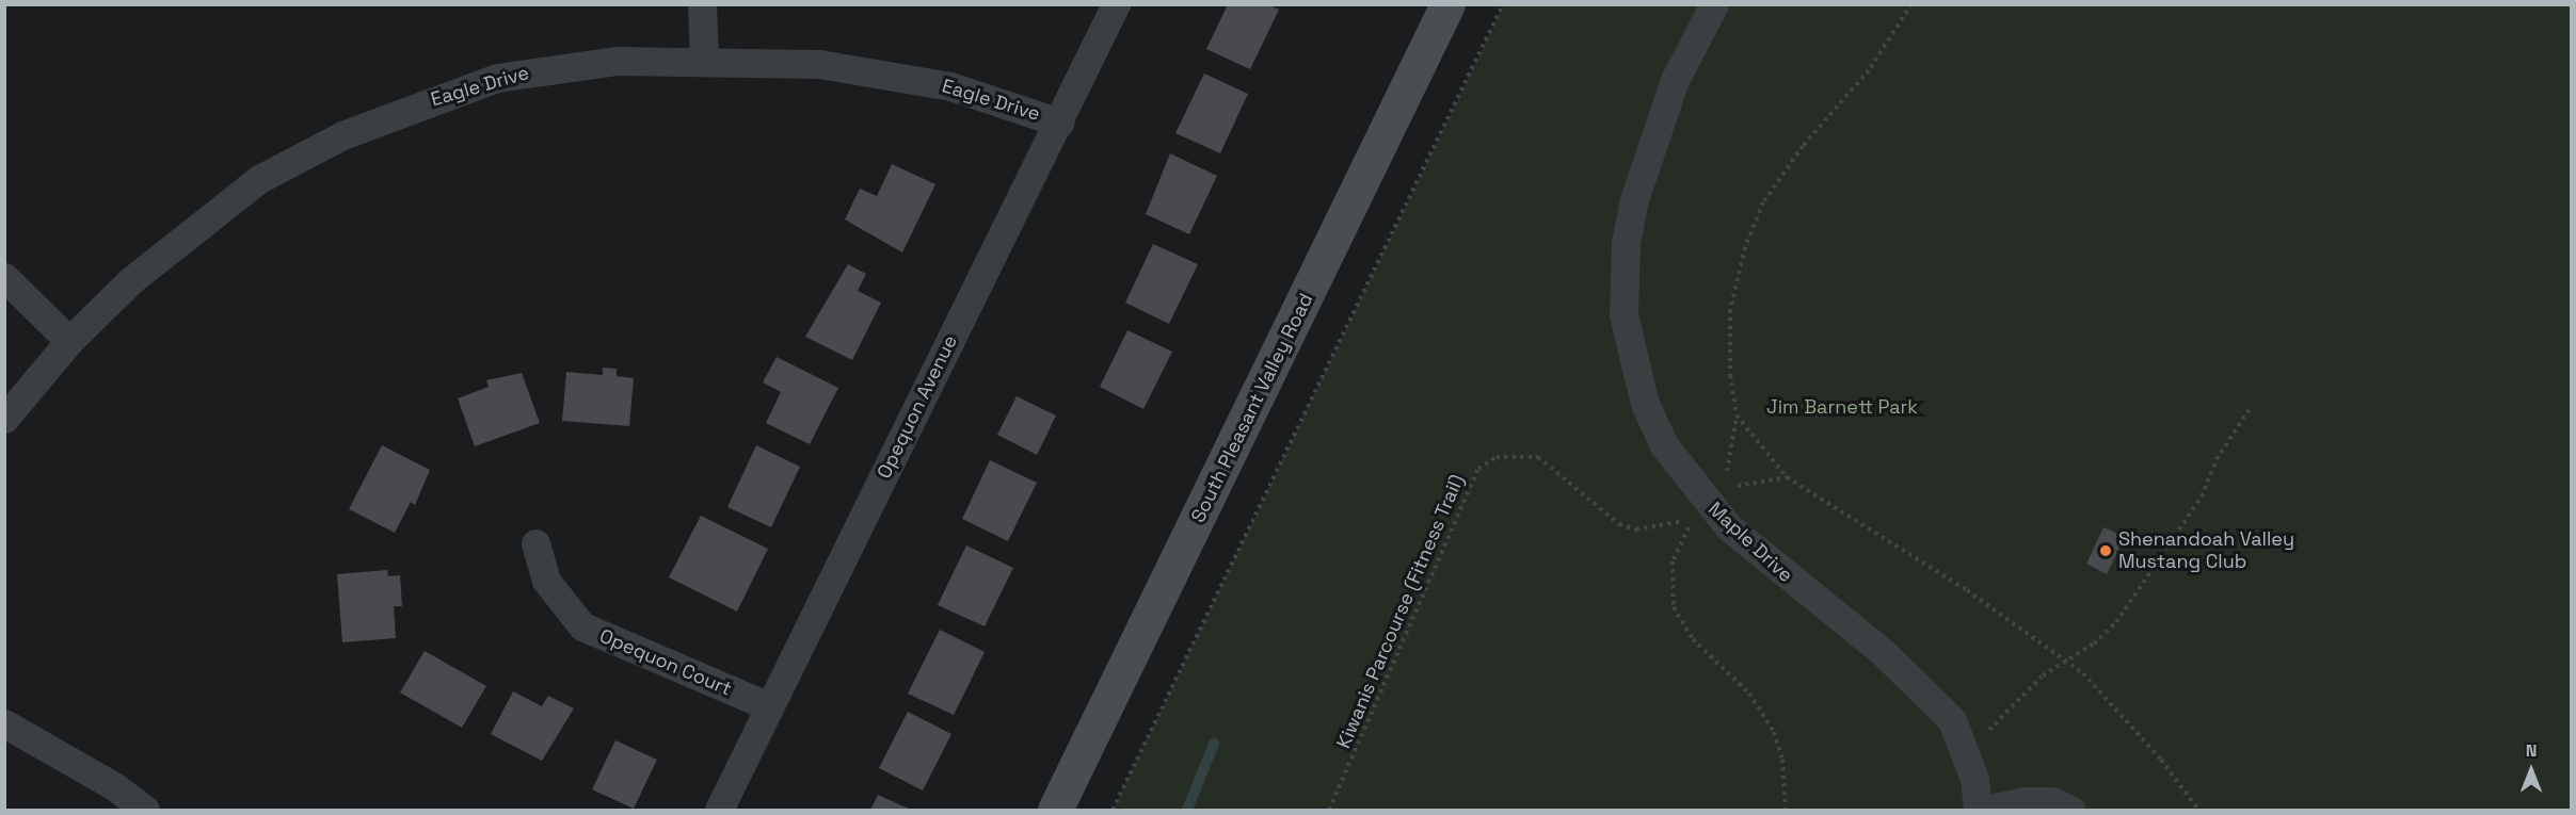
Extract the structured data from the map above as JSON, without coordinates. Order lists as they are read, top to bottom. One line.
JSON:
{"streets":{"main road":["South Pleasant Valley Road"],"street":["Eagle Drive","Opequon Avenue","Maple Drive","Opequon Court"],"path":["Kiwanis Parcourse (Fitness Trail)"]},"crossings":[["Eagle Drive","Opequon Avenue"],["Opequon Avenue","Opequon Court"]],"parks":["Jim Barnett Park"],"places":["Shenandoah Valley Mustang Club"],"north":"top"}
